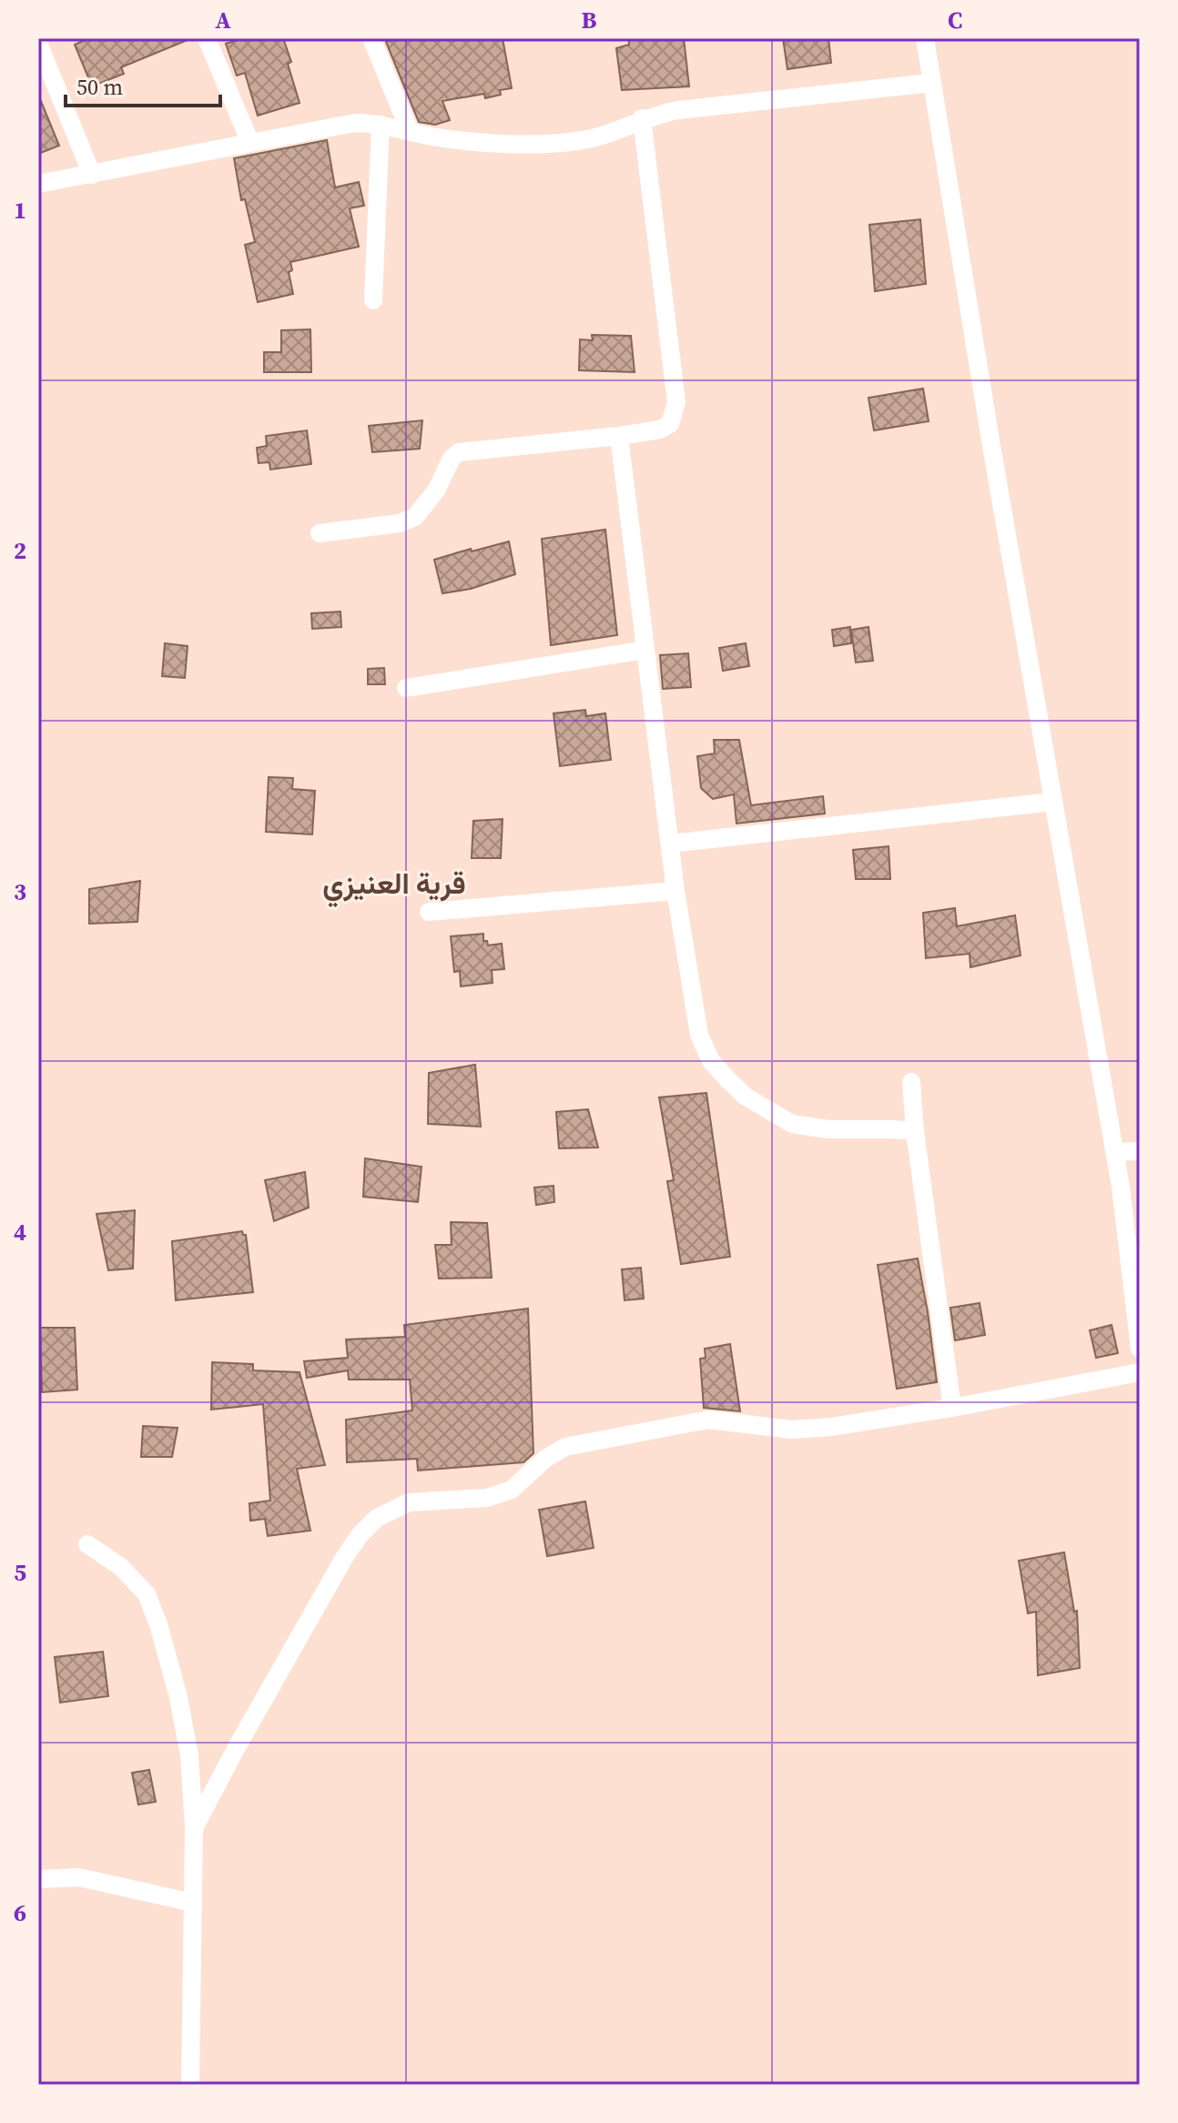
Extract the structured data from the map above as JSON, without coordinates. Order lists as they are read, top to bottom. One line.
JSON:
{"districts":["قرية العنيزي"],"scale_bar":"50 m","grid":{"columns":["A","B","C"],"rows":["1","2","3","4","5","6"]}}
